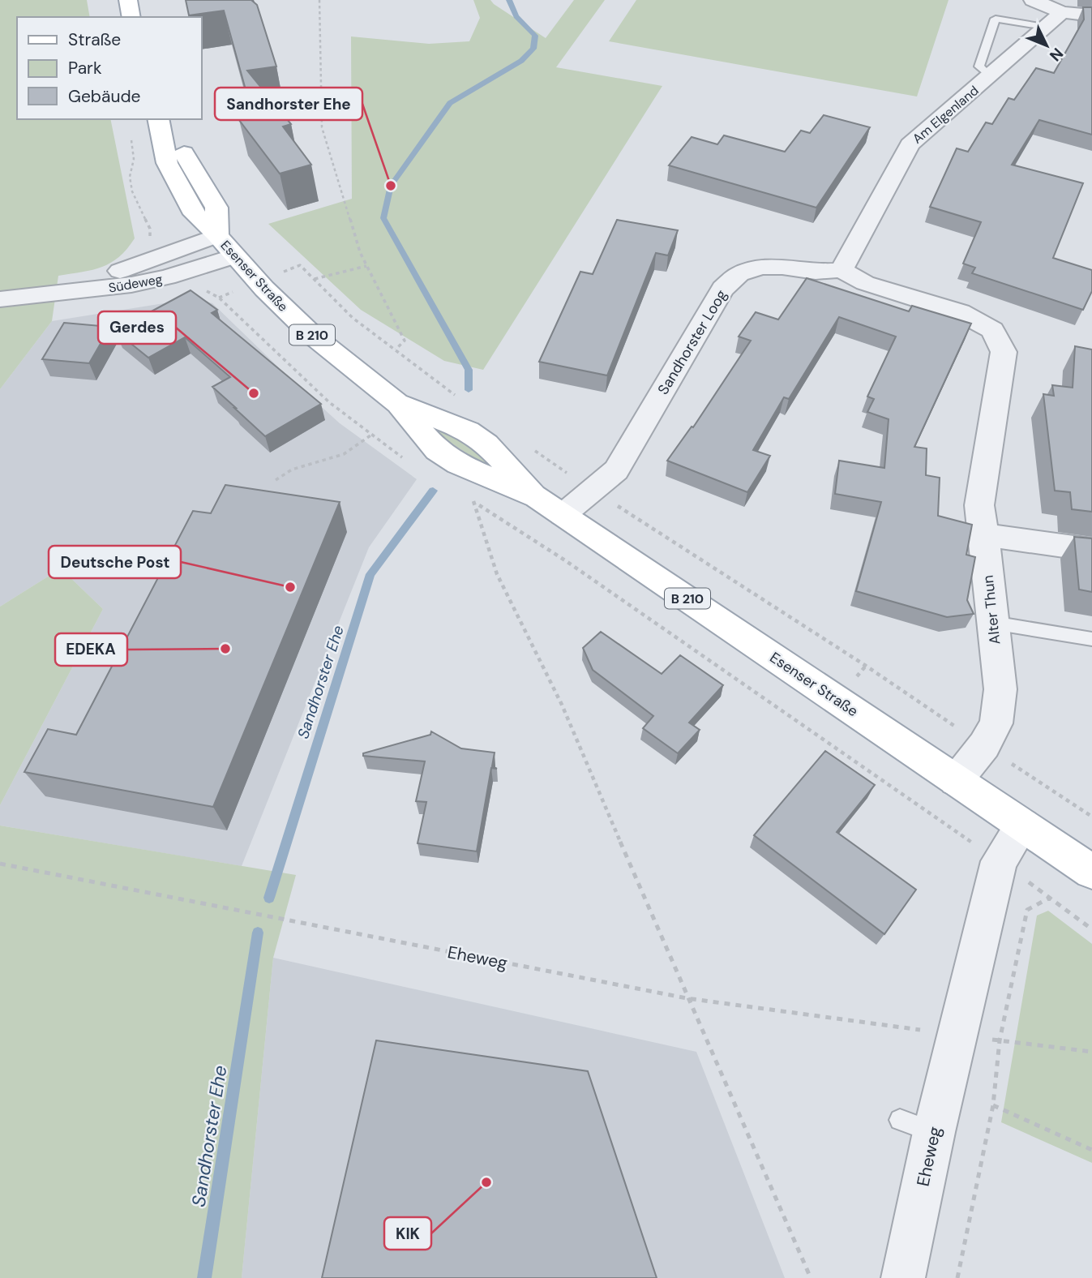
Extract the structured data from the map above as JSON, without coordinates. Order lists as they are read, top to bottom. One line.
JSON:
{"streets":{"main road":["Esenser Straße","B 210"],"street":["Am Elgenland","Südeweg","Sandhorster Loog","Alter Thun","Eheweg"]},"crossings":[["Am Elgenland","Sandhorster Loog"],["Esenser Straße","Südeweg"],["Esenser Straße","Sandhorster Loog"],["Esenser Straße","Alter Thun"],["Esenser Straße","Eheweg"]],"water":["Sandhorster Ehe"],"places":["Sandhorster Ehe","Gerdes","Deutsche Post","EDEKA","KIK"],"legend":["Straße","Park","Gebäude"],"north":"bottom right"}
